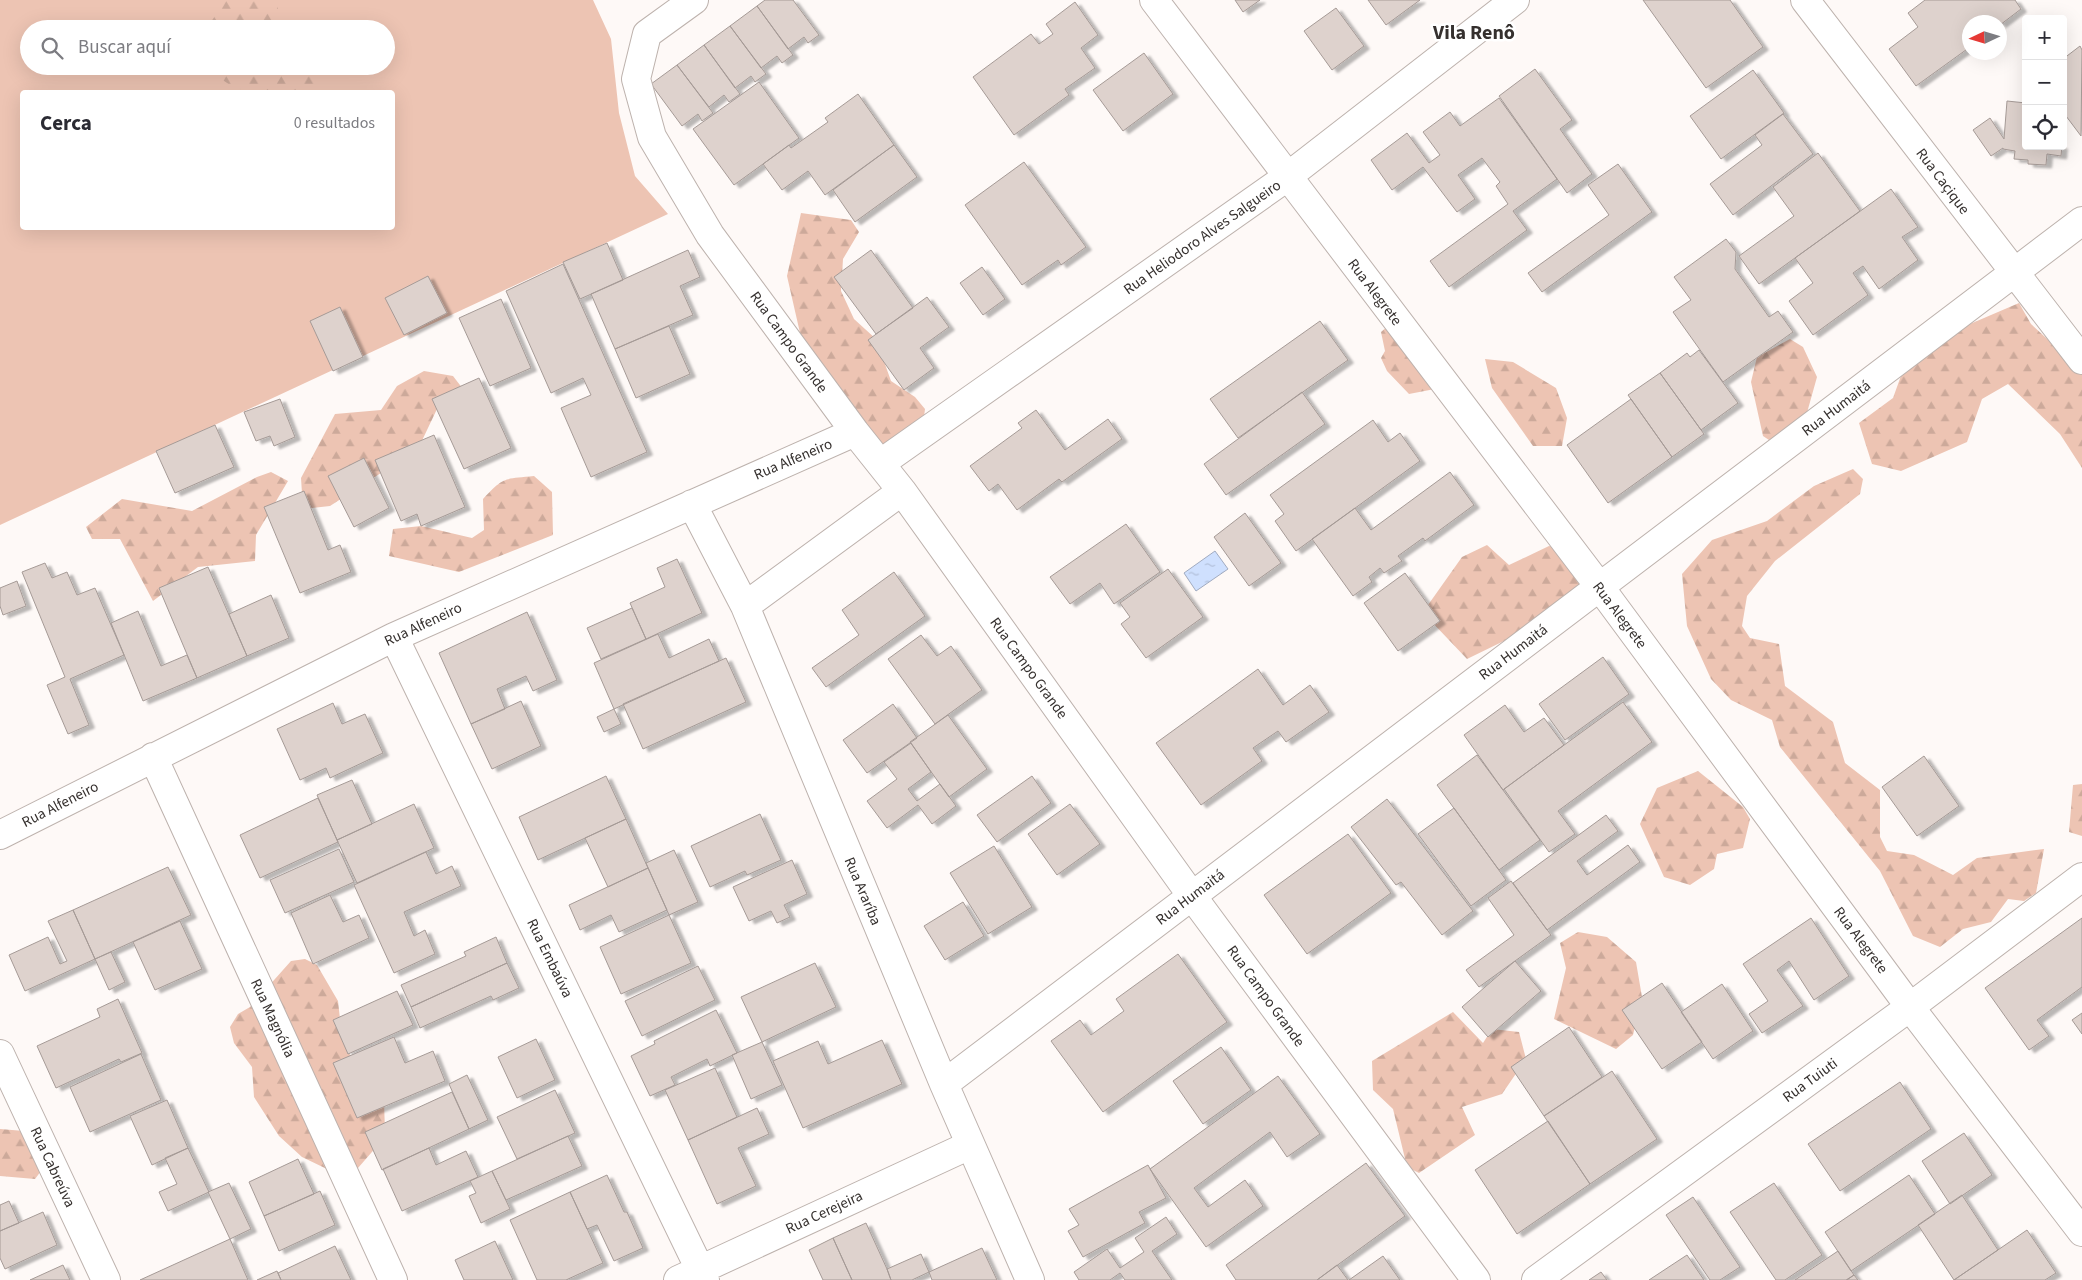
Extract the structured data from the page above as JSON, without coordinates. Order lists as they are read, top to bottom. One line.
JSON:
{"streets":{"street":["Rua Caçique","Rua Heliodoro Alves Salgueiro","Rua Alegrete","Rua Campo Grande","Rua Humaitá","Rua Alfeneiro","Rua Araríba","Rua Embaúva","Rua Magnólia","Rua Tuiuti","Rua Cabreúva","Rua Cerejeira"]},"crossings":[["Rua Caçique","Rua Humaitá"],["Rua Heliodoro Alves Salgueiro","Rua Alegrete"],["Rua Heliodoro Alves Salgueiro","Rua Campo Grande"],["Rua Alegrete","Rua Humaitá"],["Rua Alegrete","Rua Tuiuti"],["Rua Campo Grande","Rua Humaitá"],["Rua Campo Grande","Rua Alfeneiro"],["Rua Humaitá","Rua Araríba"],["Rua Alfeneiro","Rua Araríba"],["Rua Alfeneiro","Rua Embaúva"],["Rua Alfeneiro","Rua Magnólia"],["Rua Araríba","Rua Cerejeira"],["Rua Embaúva","Rua Cerejeira"]],"districts":["Vila Renô"],"north":"left","page":{"map_buttons":["+","−"],"search":"Buscar aquí","heading":["Cerca","0 resultados"]}}
